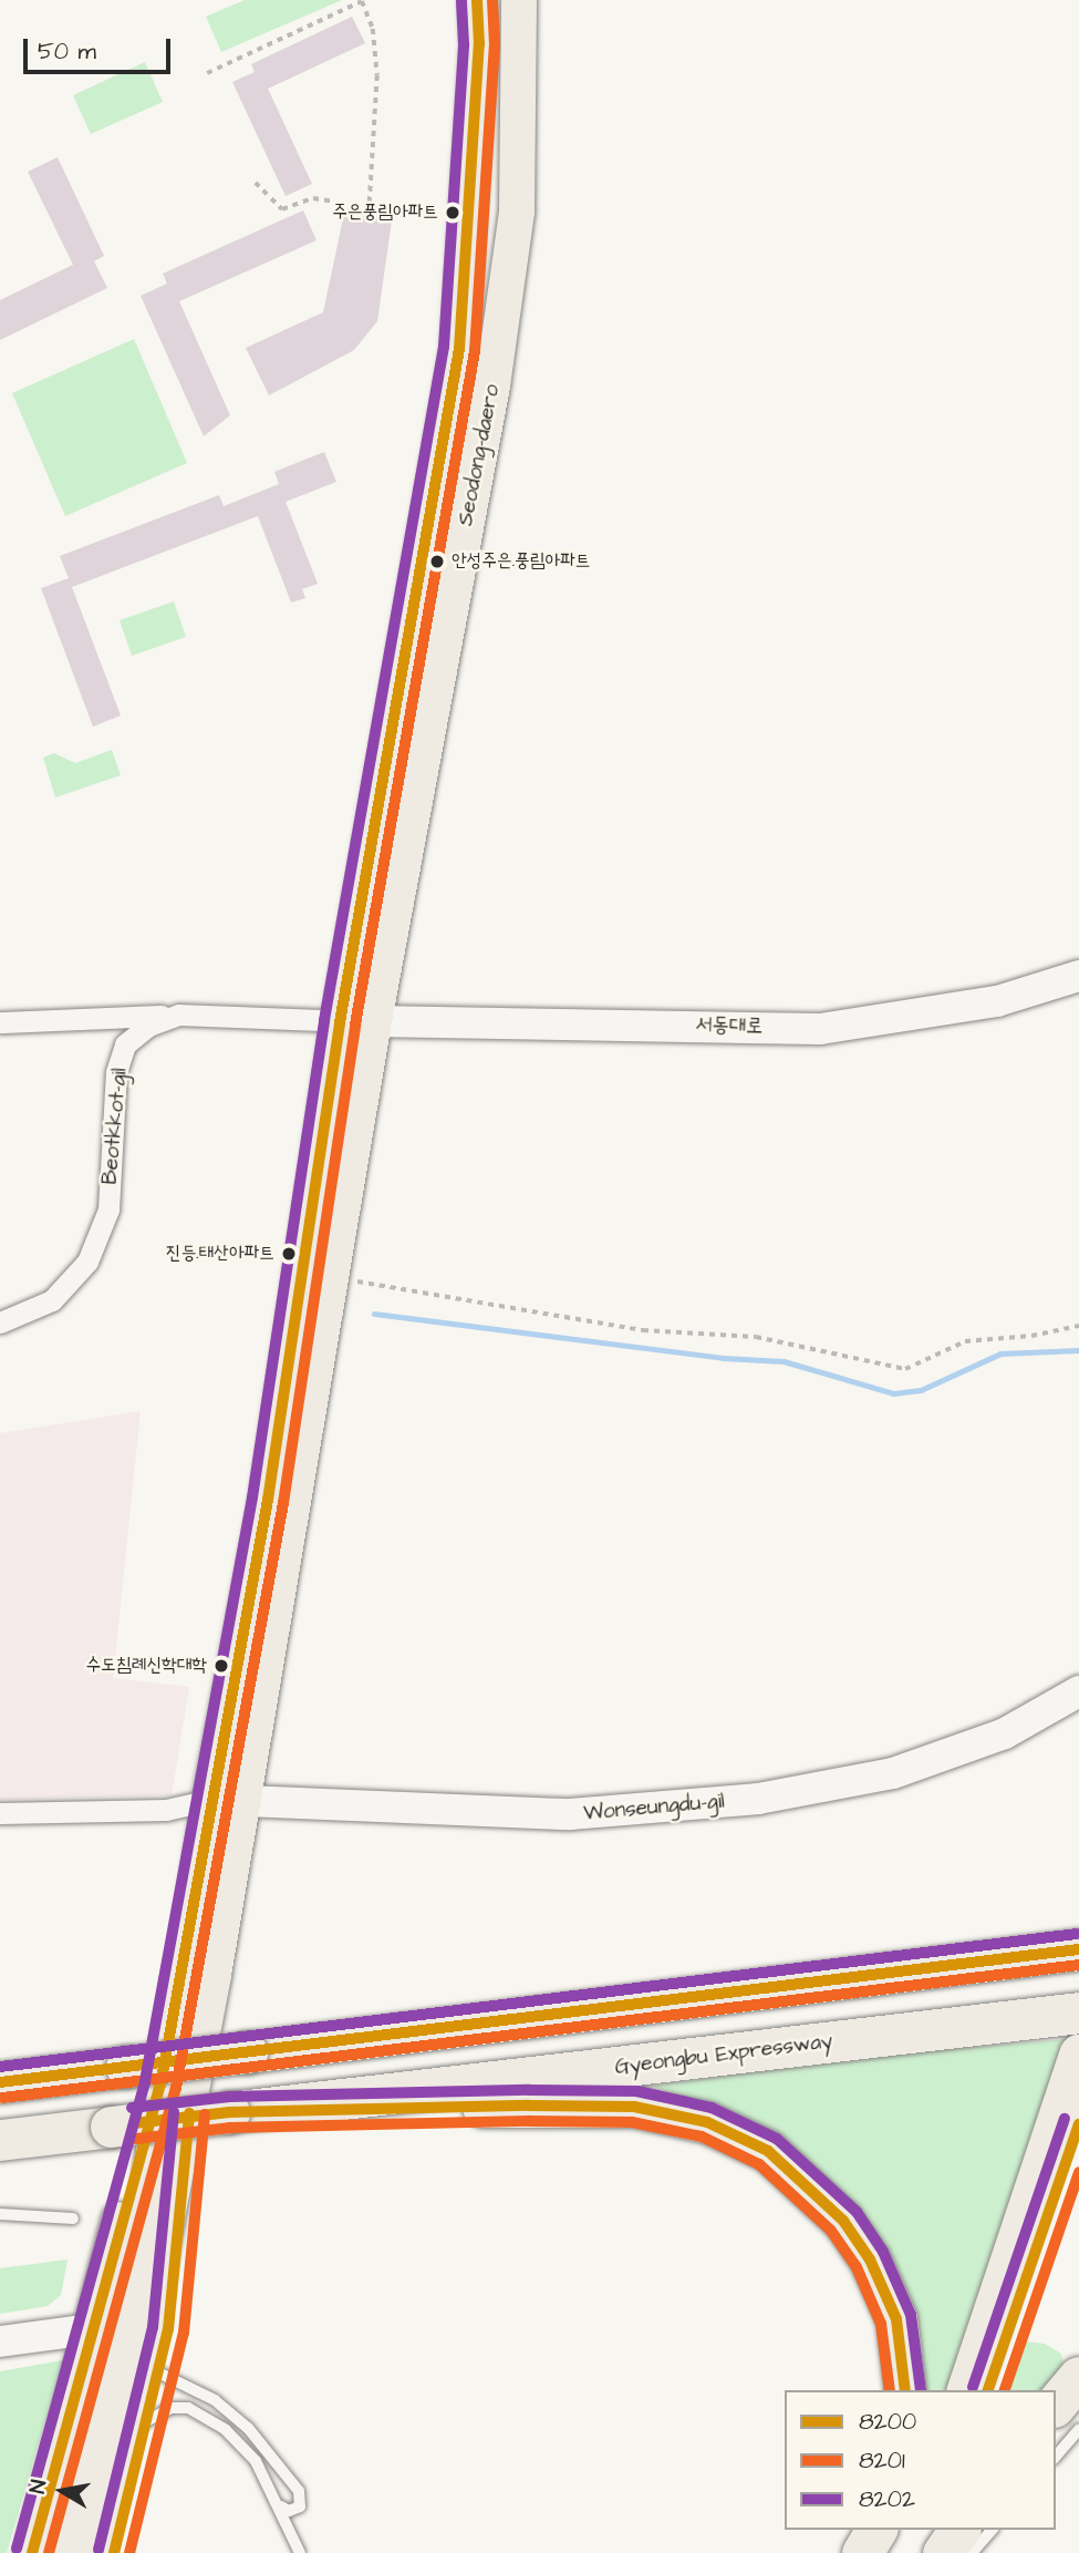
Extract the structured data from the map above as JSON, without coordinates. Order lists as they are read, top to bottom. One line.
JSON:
{"streets":{"highway":["Gyeongbu Expressway"],"main road":["Seodong-daero"],"street":["서동대로","Beotkkot-gil","Wonseungdu-gil"]},"crossings":[["Seodong-daero","서동대로"],["Seodong-daero","Beotkkot-gil"],["Seodong-daero","Wonseungdu-gil"],["서동대로","Beotkkot-gil"]],"places":["주은풍림아파트","안성주은.풍림아파트","진등.태산아파트","수도침례신학대학"],"lines":["transit line 8200","transit line 8201","transit line 8202"],"legend":["8200","8201","8202"],"scale_bar":"50 m","north":"left"}
